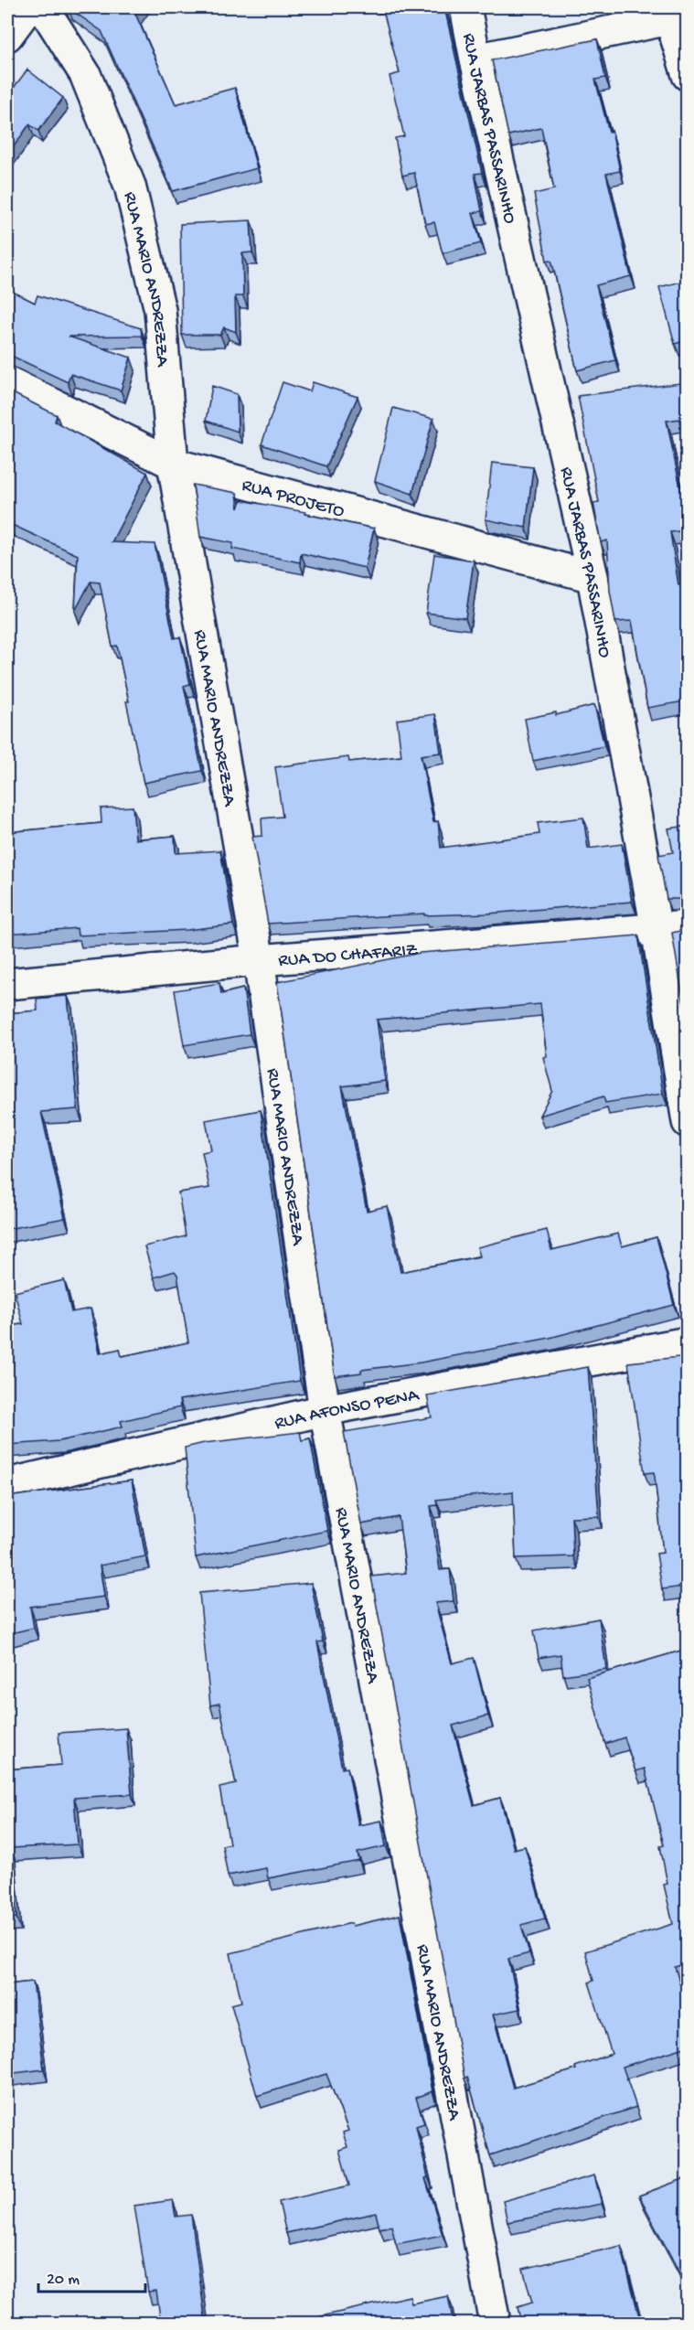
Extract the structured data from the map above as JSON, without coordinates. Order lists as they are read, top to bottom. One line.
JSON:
{"streets":{"street":["RUA JARBAS PASSARINHO","RUA MARIO ANDREZZA","RUA PROJETO","RUA DO CHAFARIZ","RUA AFONSO PENA"]},"crossings":[["RUA JARBAS PASSARINHO","RUA PROJETO"],["RUA JARBAS PASSARINHO","RUA DO CHAFARIZ"],["RUA MARIO ANDREZZA","RUA PROJETO"],["RUA MARIO ANDREZZA","RUA DO CHAFARIZ"],["RUA MARIO ANDREZZA","RUA AFONSO PENA"]],"scale_bar":"20 m"}
